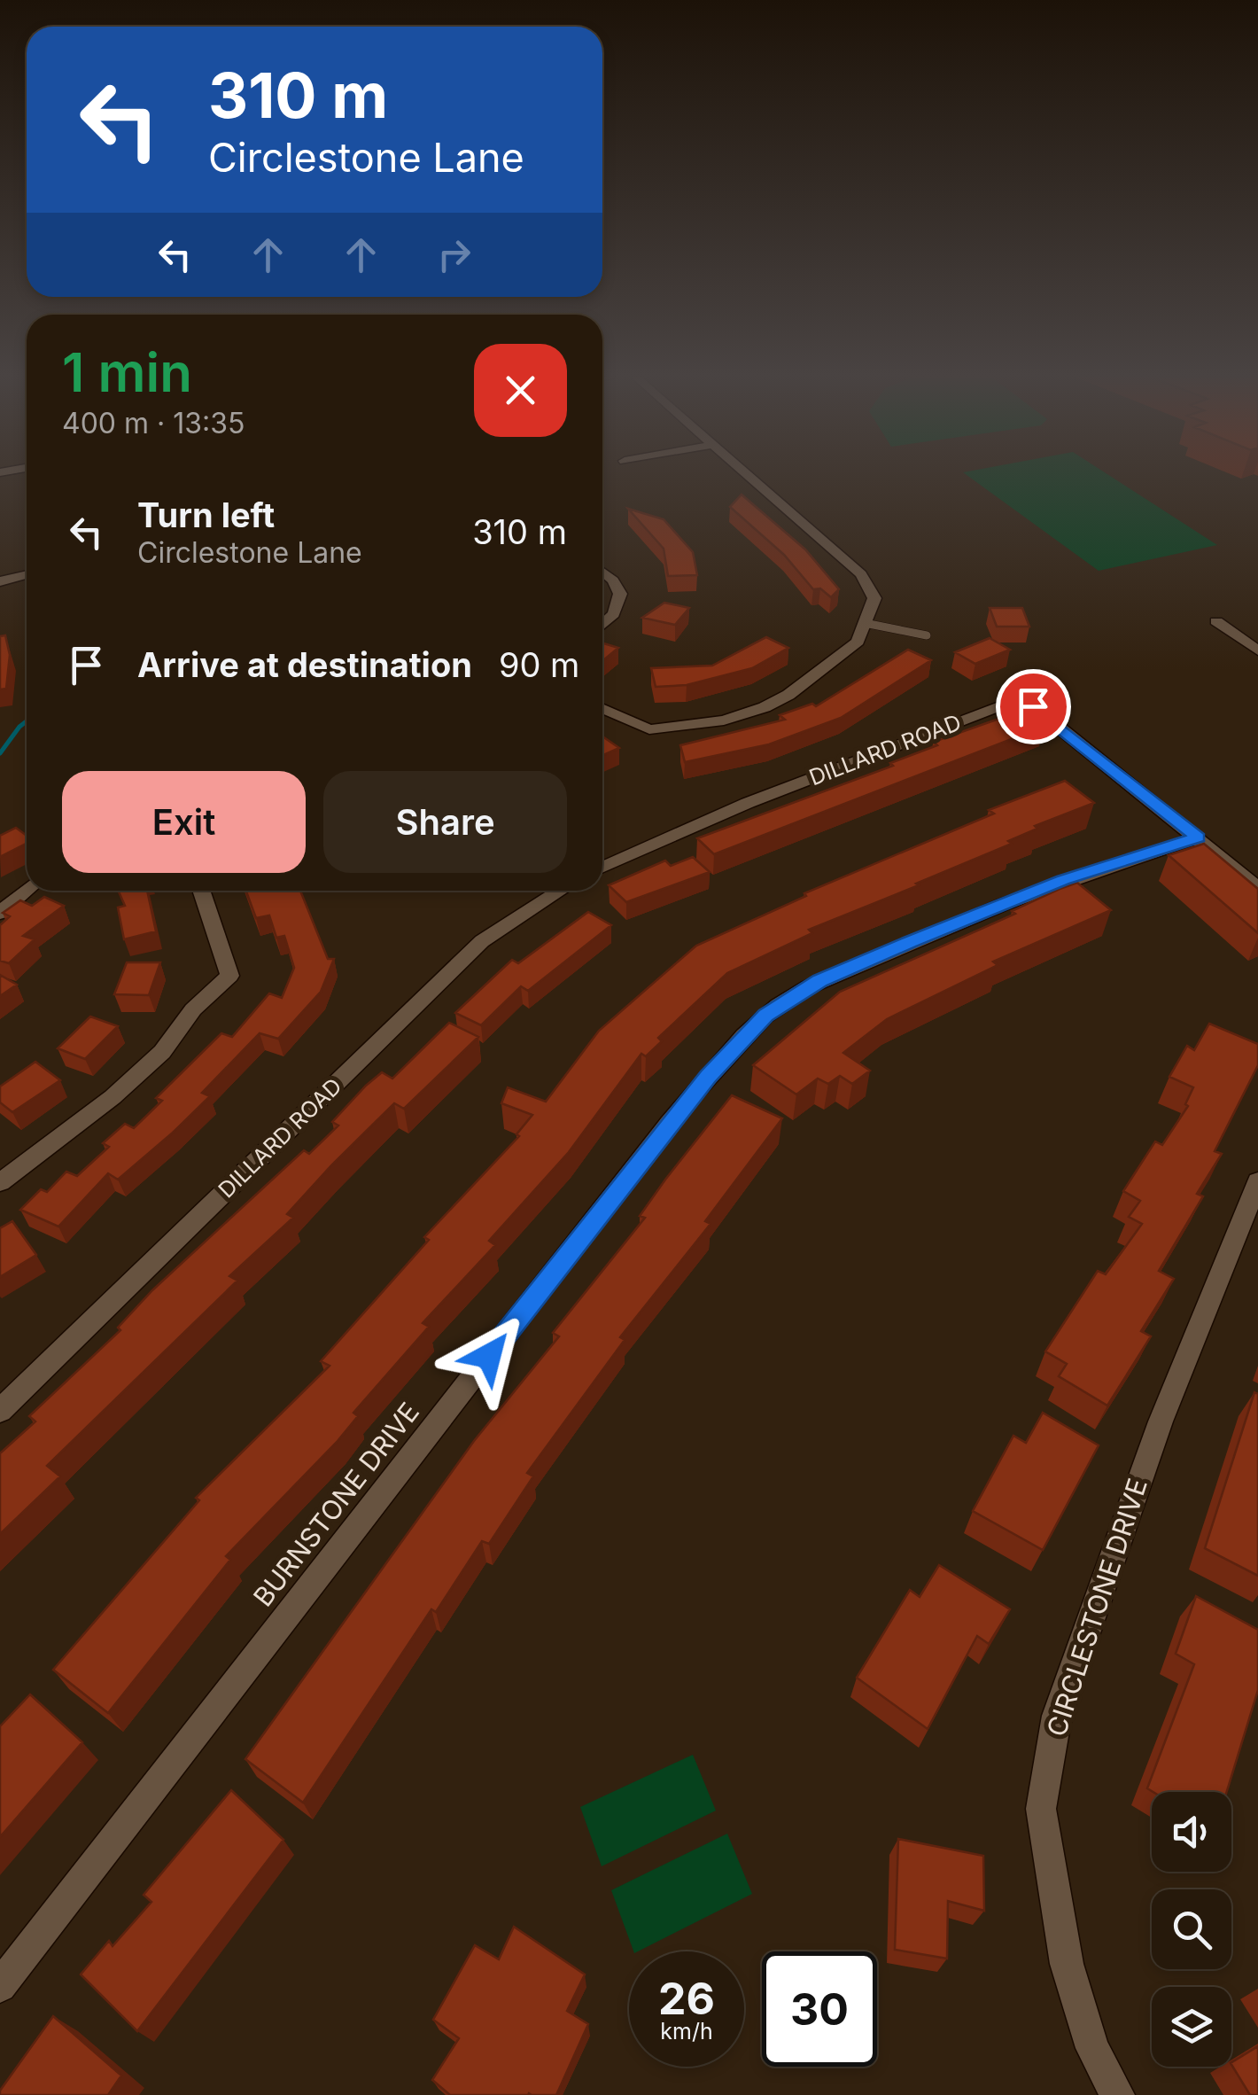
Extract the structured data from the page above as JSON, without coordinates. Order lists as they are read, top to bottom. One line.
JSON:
{"streets":{"street":["DILLARD ROAD","BURNSTONE DRIVE","CIRCLESTONE DRIVE"]},"crossings":[["DILLARD ROAD","BURNSTONE DRIVE"]],"page":{"turn":["310 m","Circlestone Lane"],"heading":["1 min","400 m · 13:35"],"list":[{"name":"Turn left","note":"Circlestone Lane","value":"310 m"},{"name":"Arrive at destination","value":"90 m"}],"buttons":["Exit","Share"],"speed":"26 km/h","limit":"30"}}
